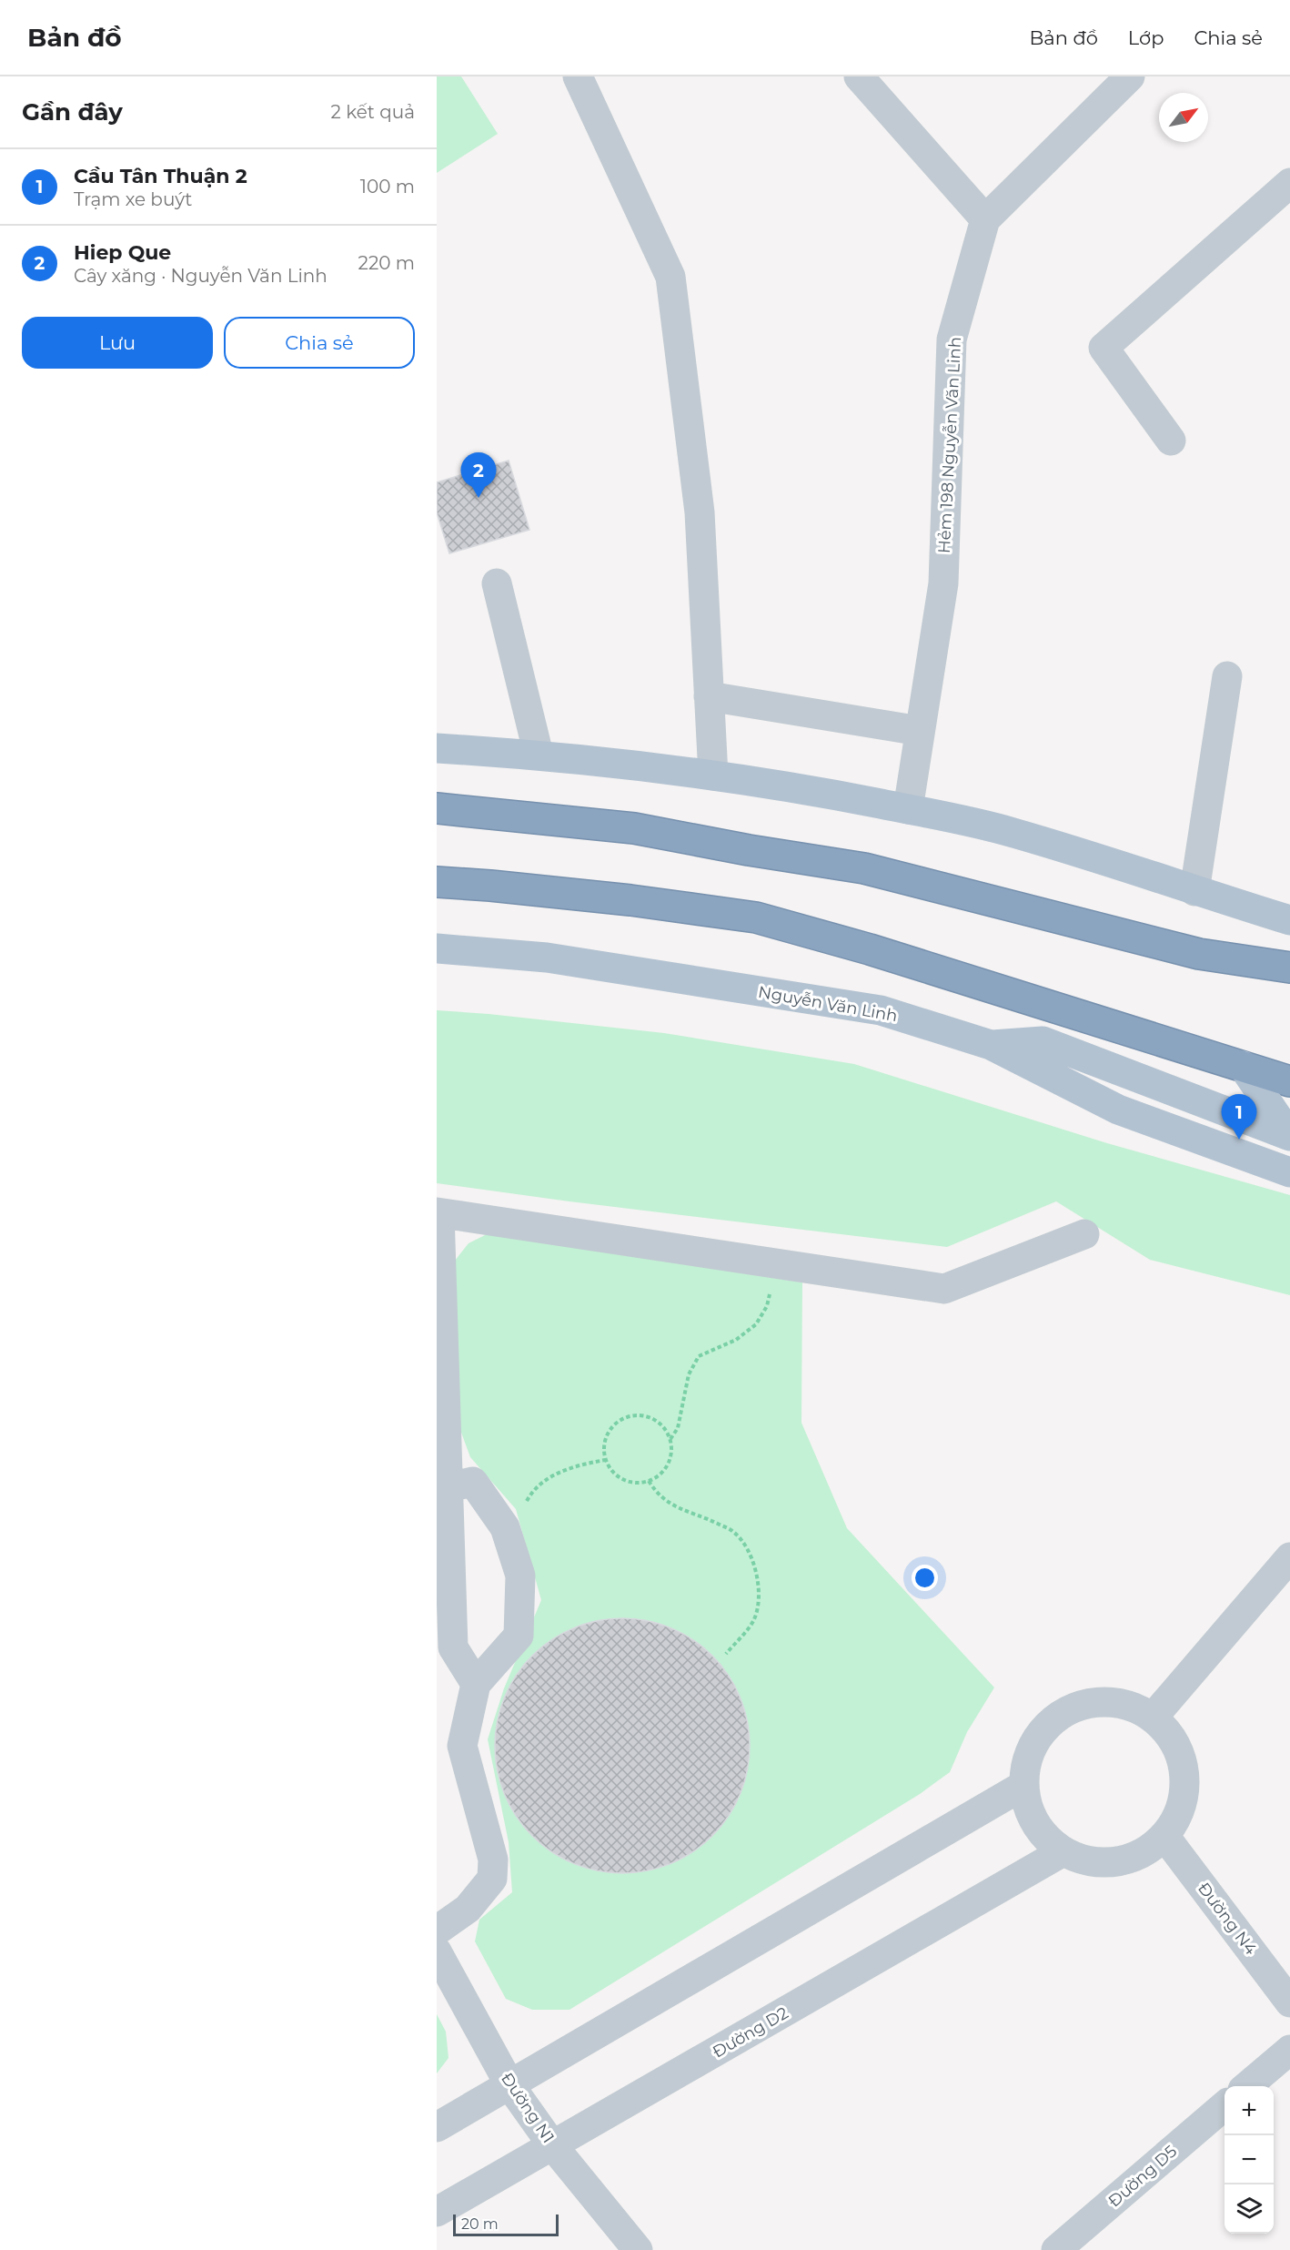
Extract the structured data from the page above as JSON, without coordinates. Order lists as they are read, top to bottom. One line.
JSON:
{"streets":{"main road":["Nguyễn Văn Linh"],"street":["Hẻm 198 Nguyễn Văn Linh","Đường N4","Đường D2","Đường N1","Đường D5"]},"crossings":[["Đường N4","Đường D2"],["Đường D2","Đường N1"]],"scale_bar":"20 m","north":"top right","page":{"header":"Bản đồ","nav":["Bản đồ","Lớp","Chia sẻ"],"heading":["Gần đây","2 kết quả"],"list":[{"mark":"1","name":"Cầu Tân Thuận 2","note":"Trạm xe buýt","value":"100 m"},{"mark":"2","name":"Hiep Que","note":"Cây xăng · Nguyễn Văn Linh","value":"220 m"}],"buttons":["Lưu","Chia sẻ"],"pins":["2","1"],"map_buttons":["+","−"],"scale":"20 m"}}
